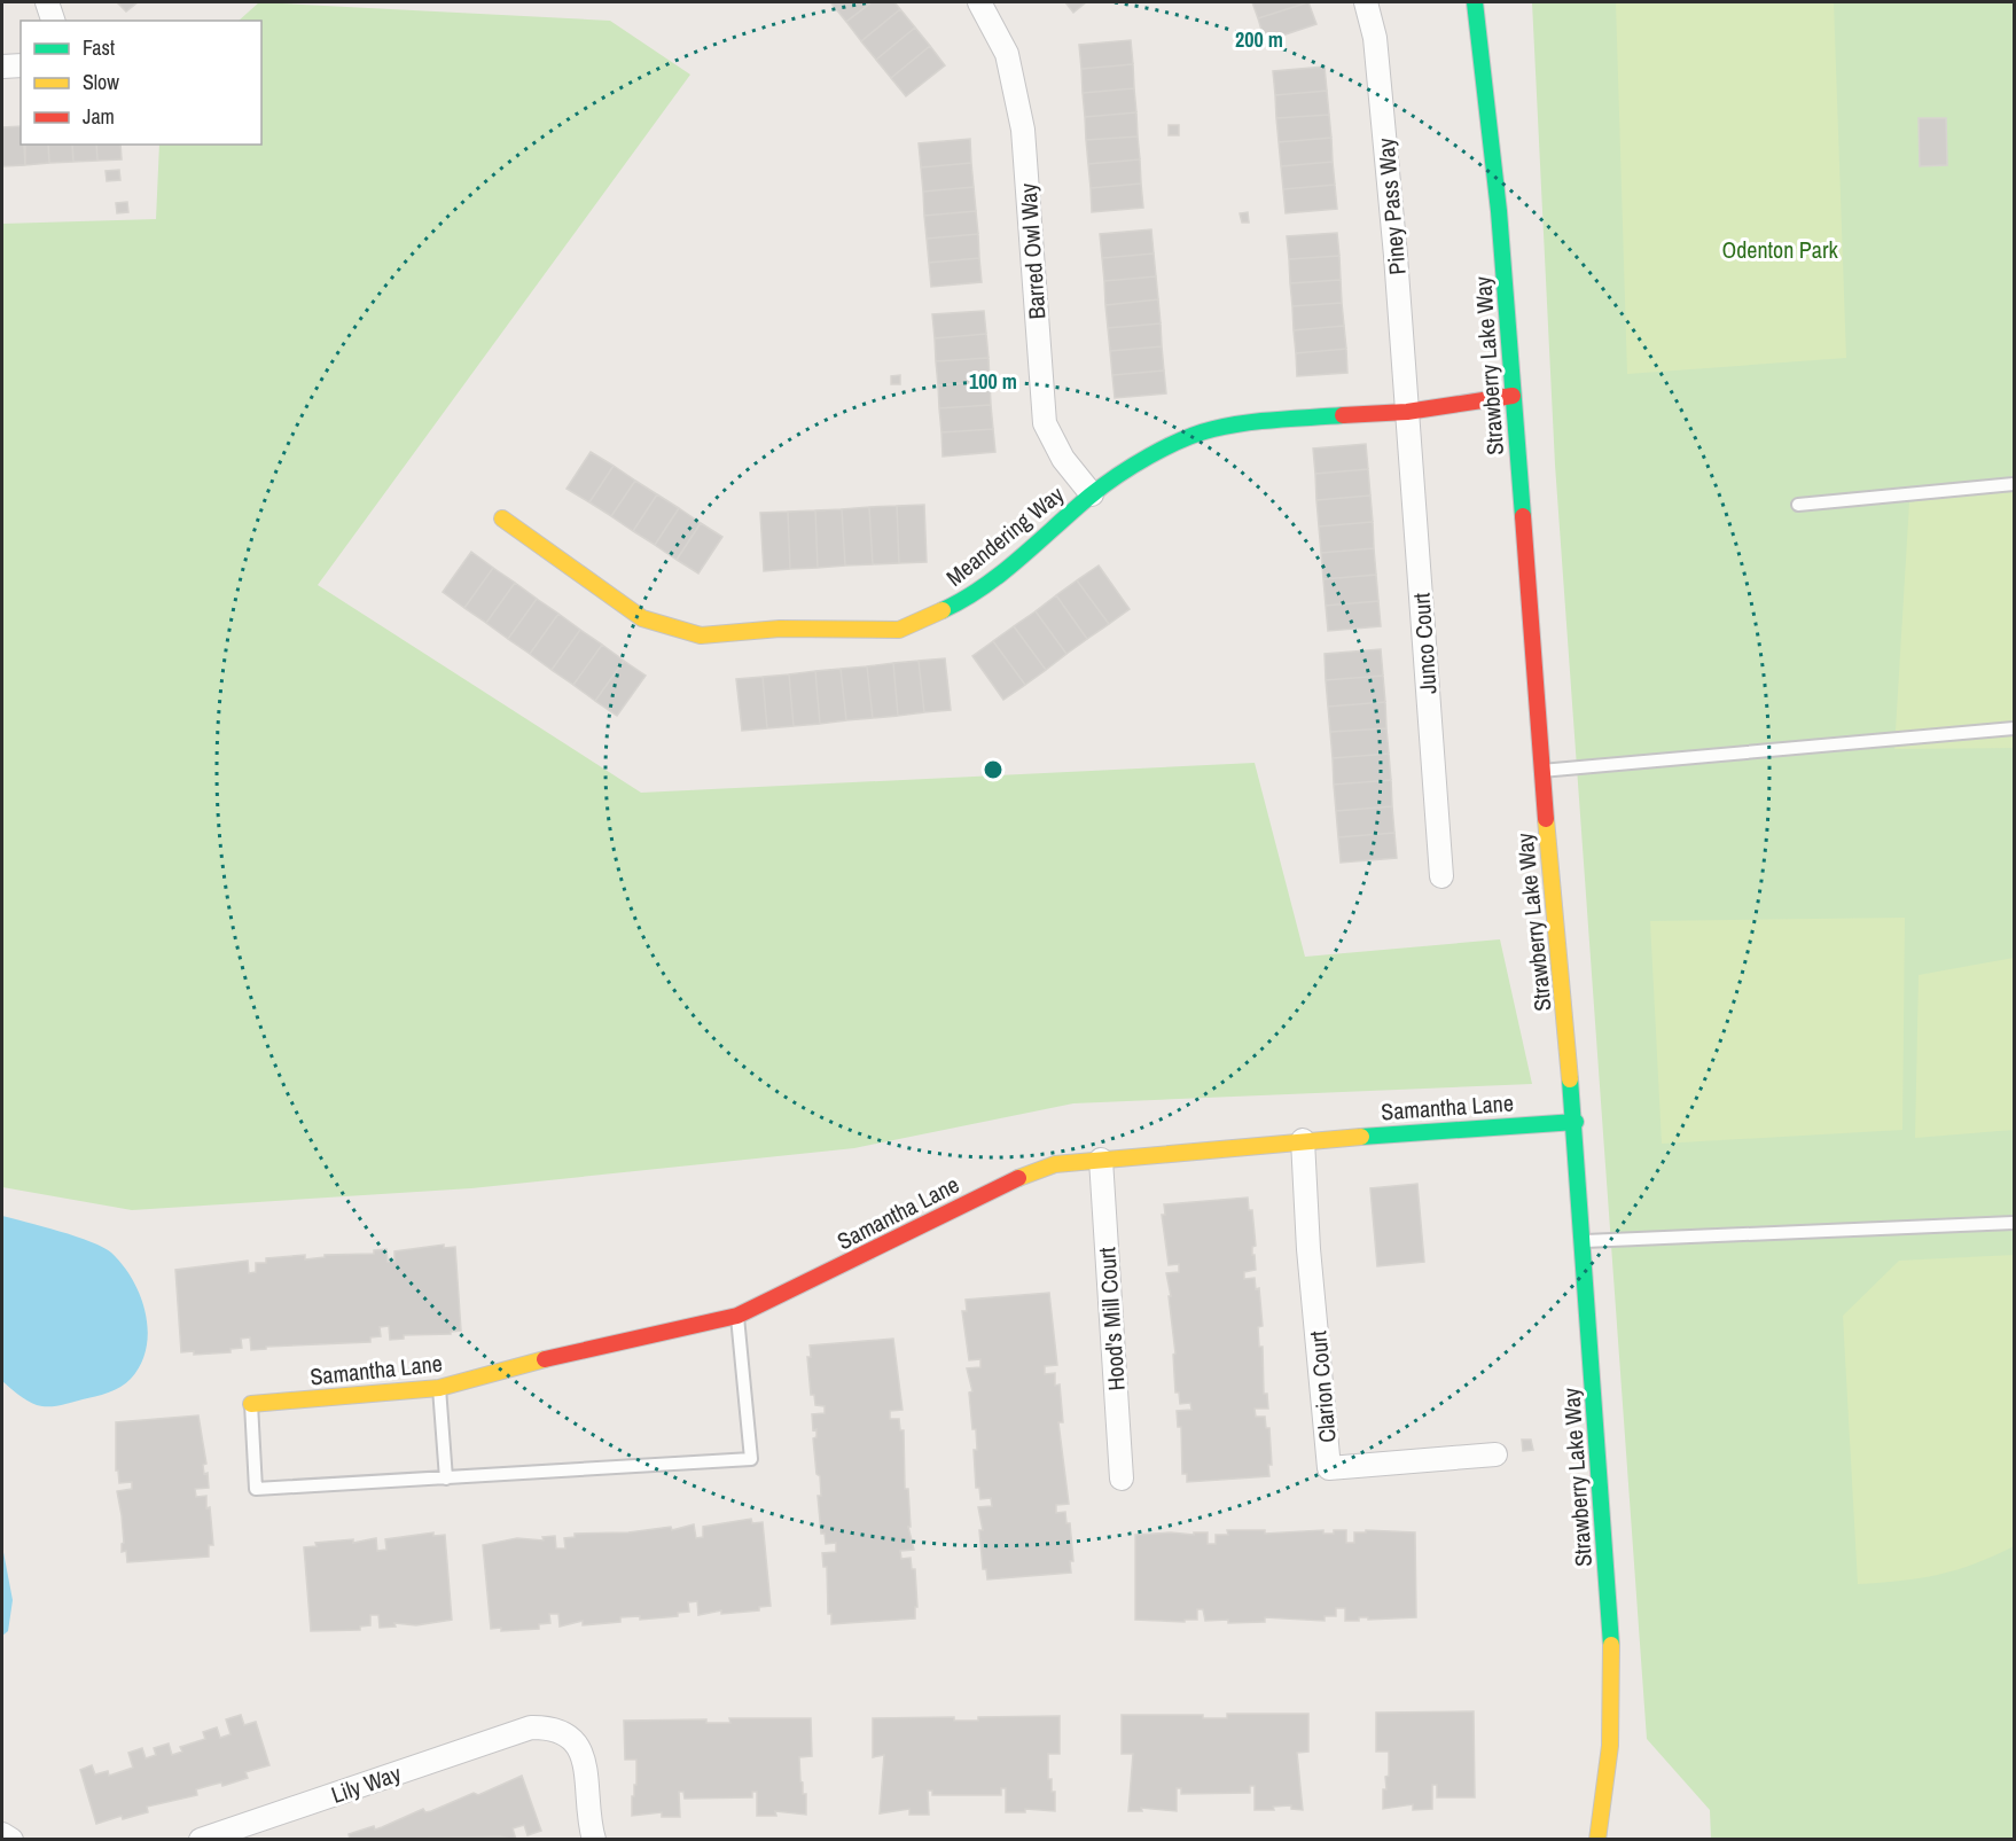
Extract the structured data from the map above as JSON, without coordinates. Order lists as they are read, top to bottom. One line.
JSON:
{"streets":{"street":["Piney Pass Way","Barred Owl Way","Strawberry Lake Way","Meandering Way","Junco Court","Samantha Lane","Hood's Mill Court","Clarion Court","Lily Way"]},"crossings":[["Piney Pass Way","Meandering Way"],["Piney Pass Way","Junco Court"],["Barred Owl Way","Meandering Way"],["Strawberry Lake Way","Meandering Way"],["Strawberry Lake Way","Samantha Lane"],["Meandering Way","Junco Court"],["Samantha Lane","Hood's Mill Court"],["Samantha Lane","Clarion Court"]],"parks":["Odenton Park"],"legend":["Fast","Slow","Jam"],"rings":["200 m","100 m"]}
